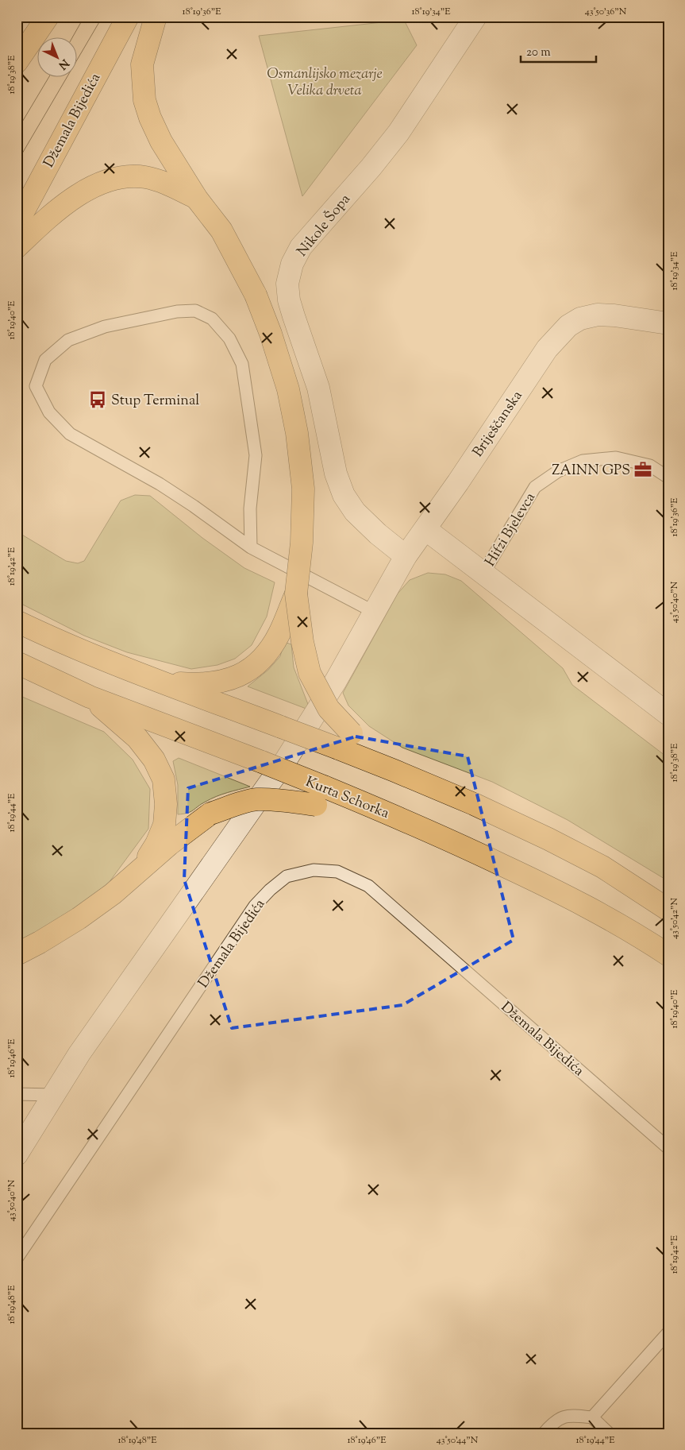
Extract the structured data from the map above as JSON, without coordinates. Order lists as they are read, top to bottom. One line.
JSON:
{"streets":{"main road":["Džemala Bijedića","Kurta Schorka"],"street":["Nikole Šopa","Briješčanska","Hifzi Bjelevca"]},"crossings":[["Nikole Šopa","Briješčanska"],["Briješčanska","Hifzi Bjelevca"]],"parks":["Osmanlijsko mezarje Velika drveta"],"places":{"bus stop":["Stup Terminal"],"office":["ZAINN GPS"]},"scale_bar":"20 m","north":"bottom right","coordinates":["18°19'36\"E","18°19'34\"E","43°50'36\"N","18°19'38\"E","18°19'40\"E","18°19'42\"E","43°50'40\"N","18°19'44\"E","43°50'42\"N","18°19'46\"E","18°19'48\"E","43°50'44\"N"]}
